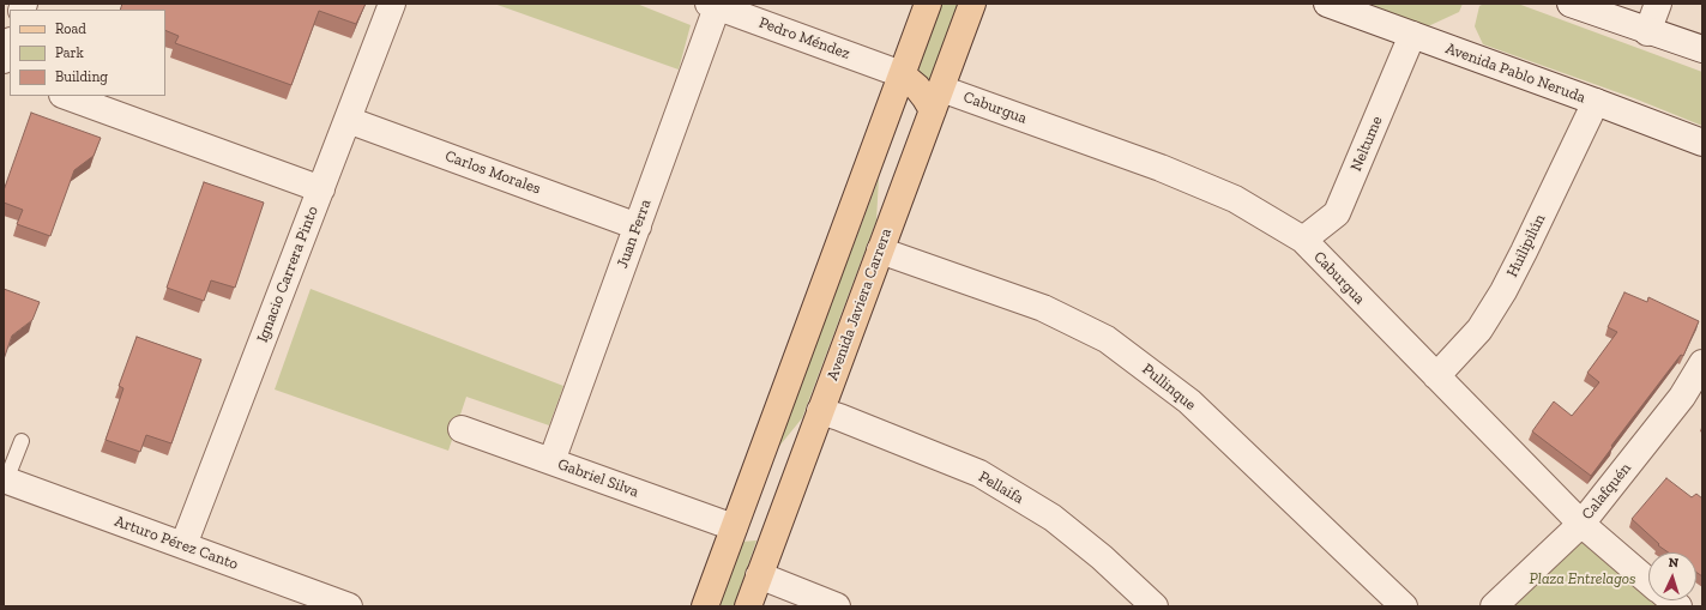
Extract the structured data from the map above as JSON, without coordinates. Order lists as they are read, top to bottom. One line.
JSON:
{"streets":{"main road":["Avenida Javiera Carrera"],"street":["Pedro Méndez","Avenida Pablo Neruda","Caburgua","Neltume","Carlos Morales","Juan Ferra","Huilipilún","Ignacio Carrera Pinto","Pullinque","Gabriel Silva","Pellaifa","Calafquén","Arturo Pérez Canto"]},"crossings":[["Pedro Méndez","Juan Ferra"],["Avenida Pablo Neruda","Neltume"],["Avenida Pablo Neruda","Huilipilún"],["Caburgua","Neltume"],["Caburgua","Huilipilún"],["Caburgua","Avenida Javiera Carrera"],["Caburgua","Calafquén"],["Carlos Morales","Juan Ferra"],["Carlos Morales","Ignacio Carrera Pinto"],["Juan Ferra","Gabriel Silva"],["Ignacio Carrera Pinto","Arturo Pérez Canto"],["Avenida Javiera Carrera","Pullinque"],["Avenida Javiera Carrera","Pellaifa"]],"parks":["Plaza Entrelagos"],"legend":["Road","Park","Building"],"north":"top"}
